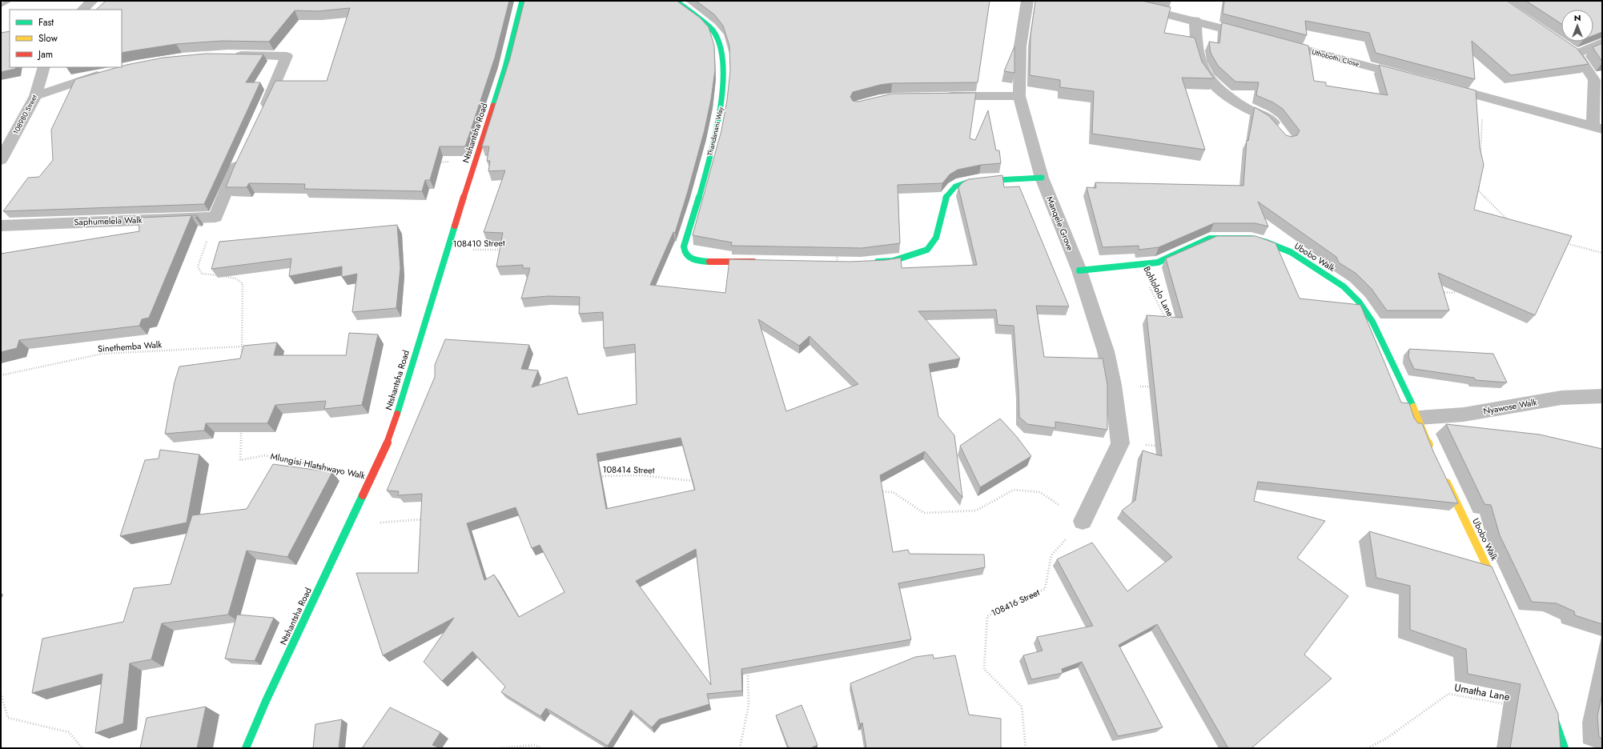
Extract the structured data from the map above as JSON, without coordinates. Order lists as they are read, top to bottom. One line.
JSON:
{"streets":{"street":["Uthobothi Close","108980 Street","Thandanani Way","Ntshantsha Road","Saphumelela Walk","Manqele Grove","Ubobo Walk","Nyawose Walk"],"path":["108410 Street","Bohlololo Lane","Sinethemba Walk","Mlungisi Hlatshwayo Walk","108414 Street","108416 Street","Umatha Lane"]},"crossings":[["Ntshantsha Road","108410 Street"],["Ntshantsha Road","Mlungisi Hlatshwayo Walk"],["Manqele Grove","Ubobo Walk"],["Ubobo Walk","Bohlololo Lane"],["Ubobo Walk","Nyawose Walk"]],"legend":["Fast","Slow","Jam"],"north":"top"}
